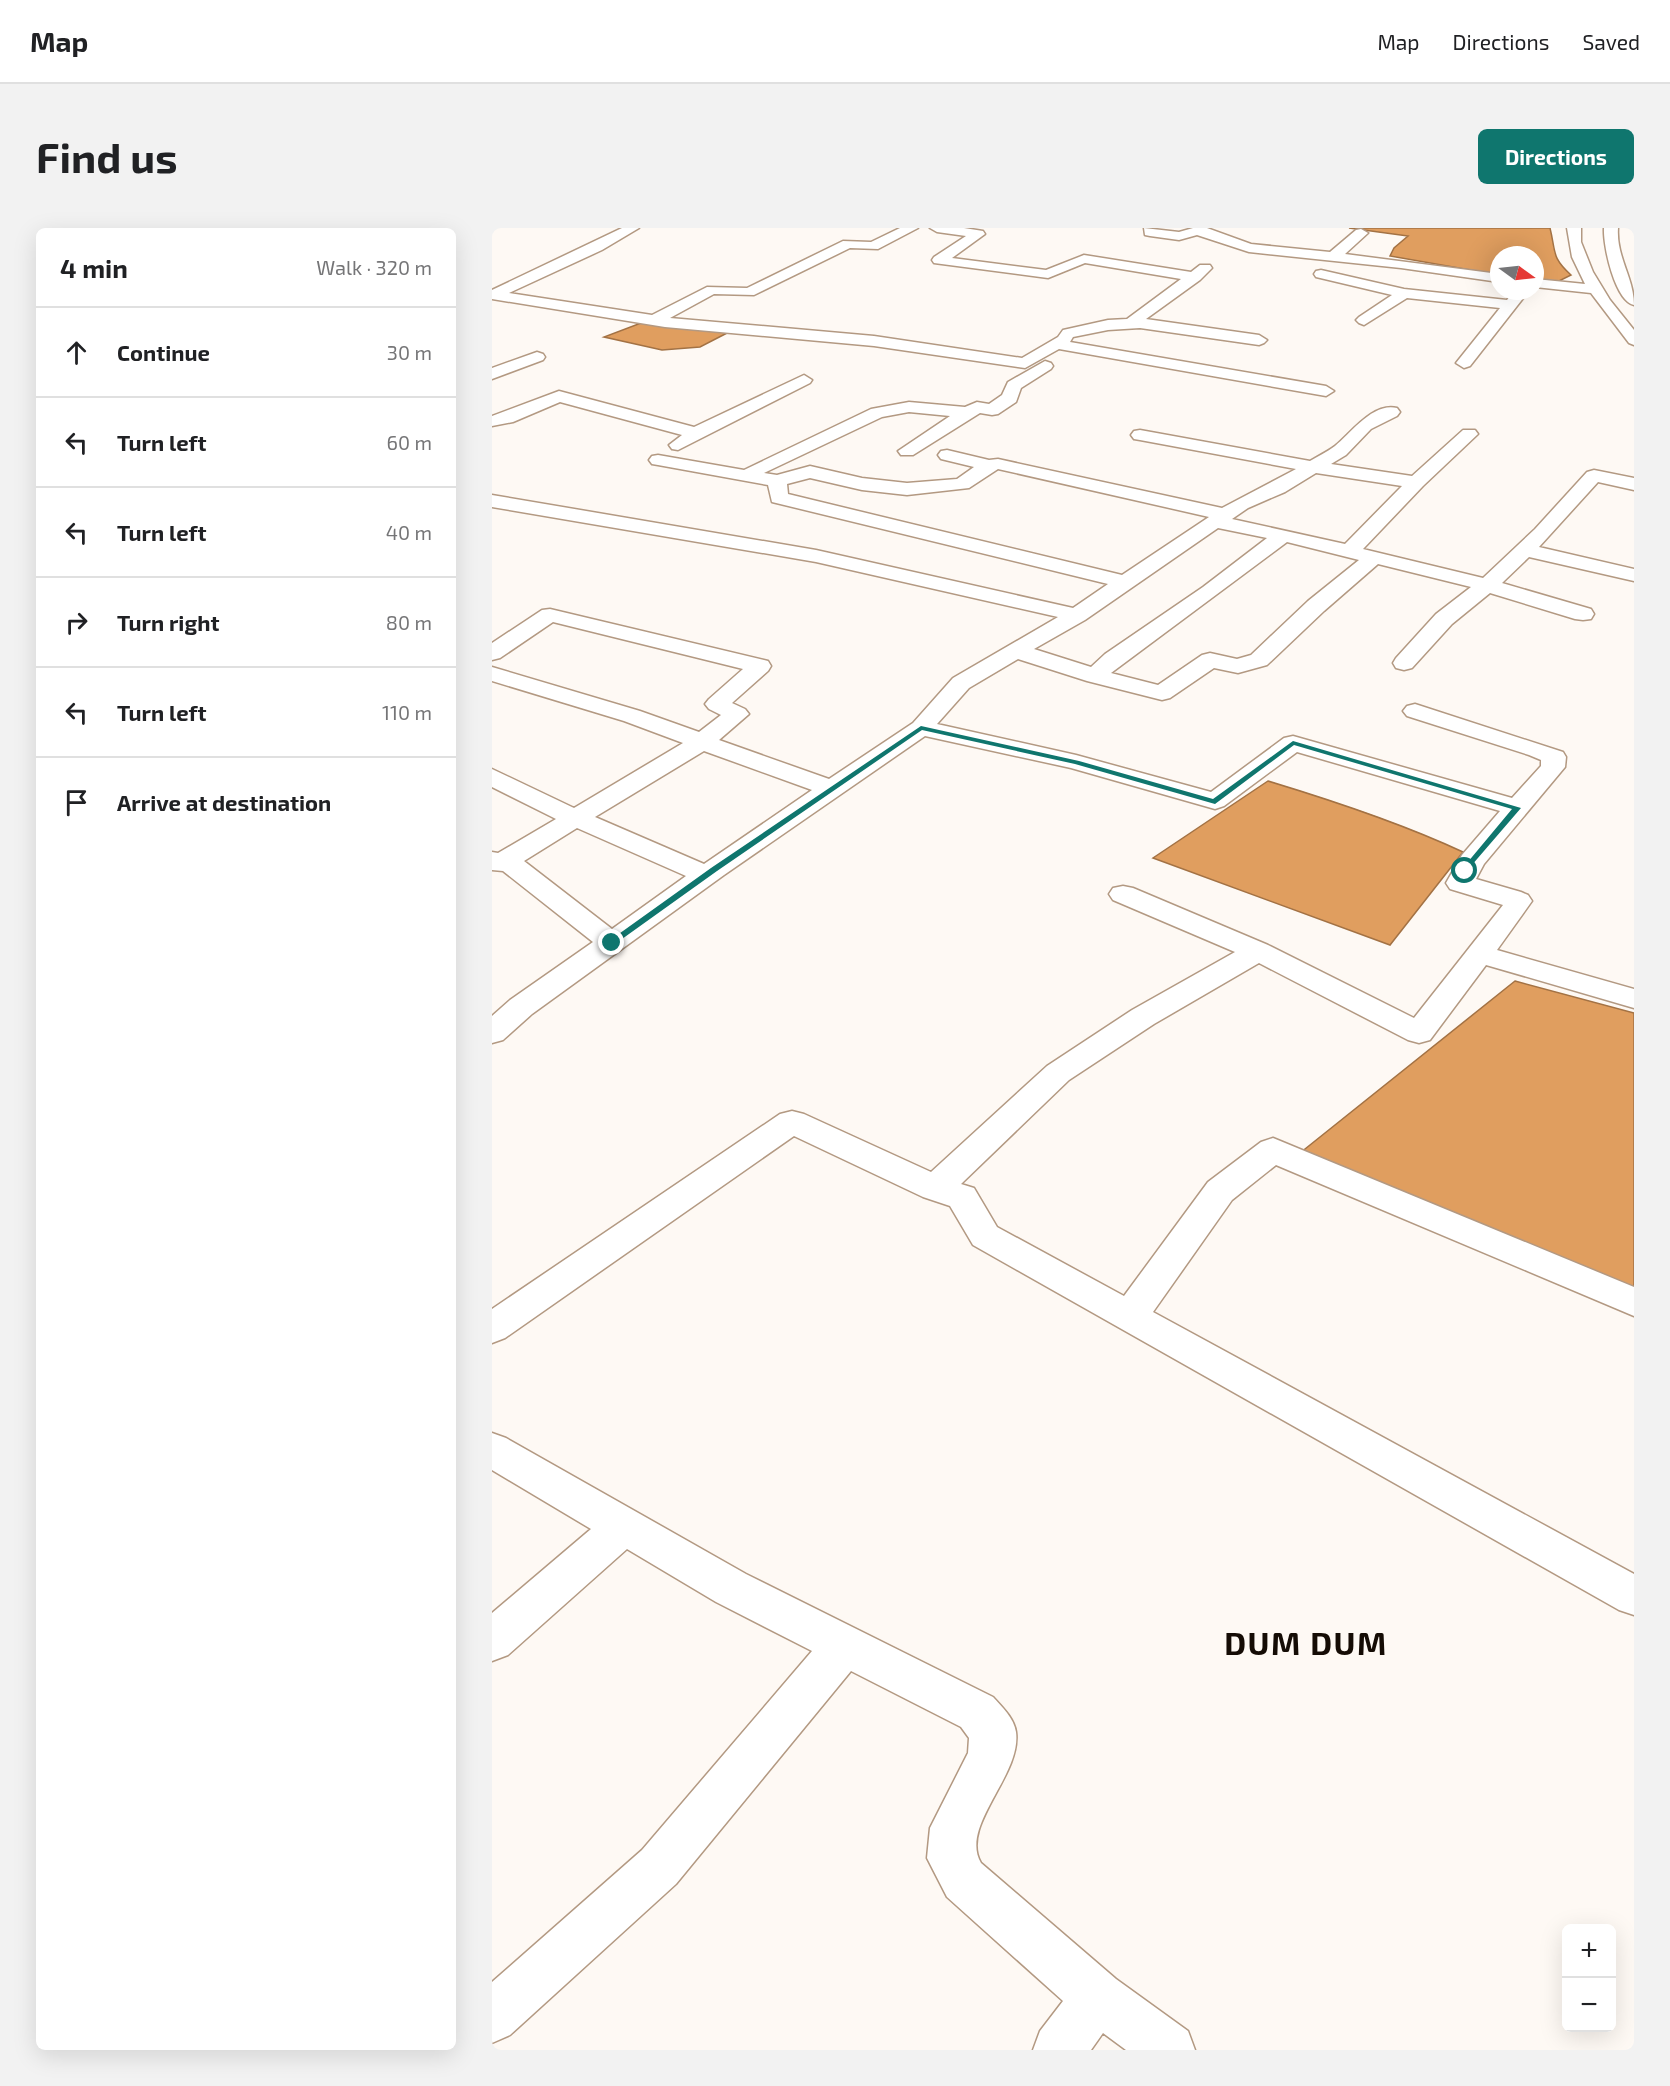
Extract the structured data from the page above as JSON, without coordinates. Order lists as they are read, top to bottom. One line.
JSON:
{"districts":["DUM DUM"],"north":"right","page":{"header":"Map","nav":["Map","Directions","Saved"],"buttons":"Directions","title":"Find us","heading":["4 min","Walk · 320 m"],"list":[["Continue","30 m"],["Turn left","60 m"],["Turn left","40 m"],["Turn right","80 m"],["Turn left","110 m"],"Arrive at destination"],"map_buttons":["+","−"]}}
